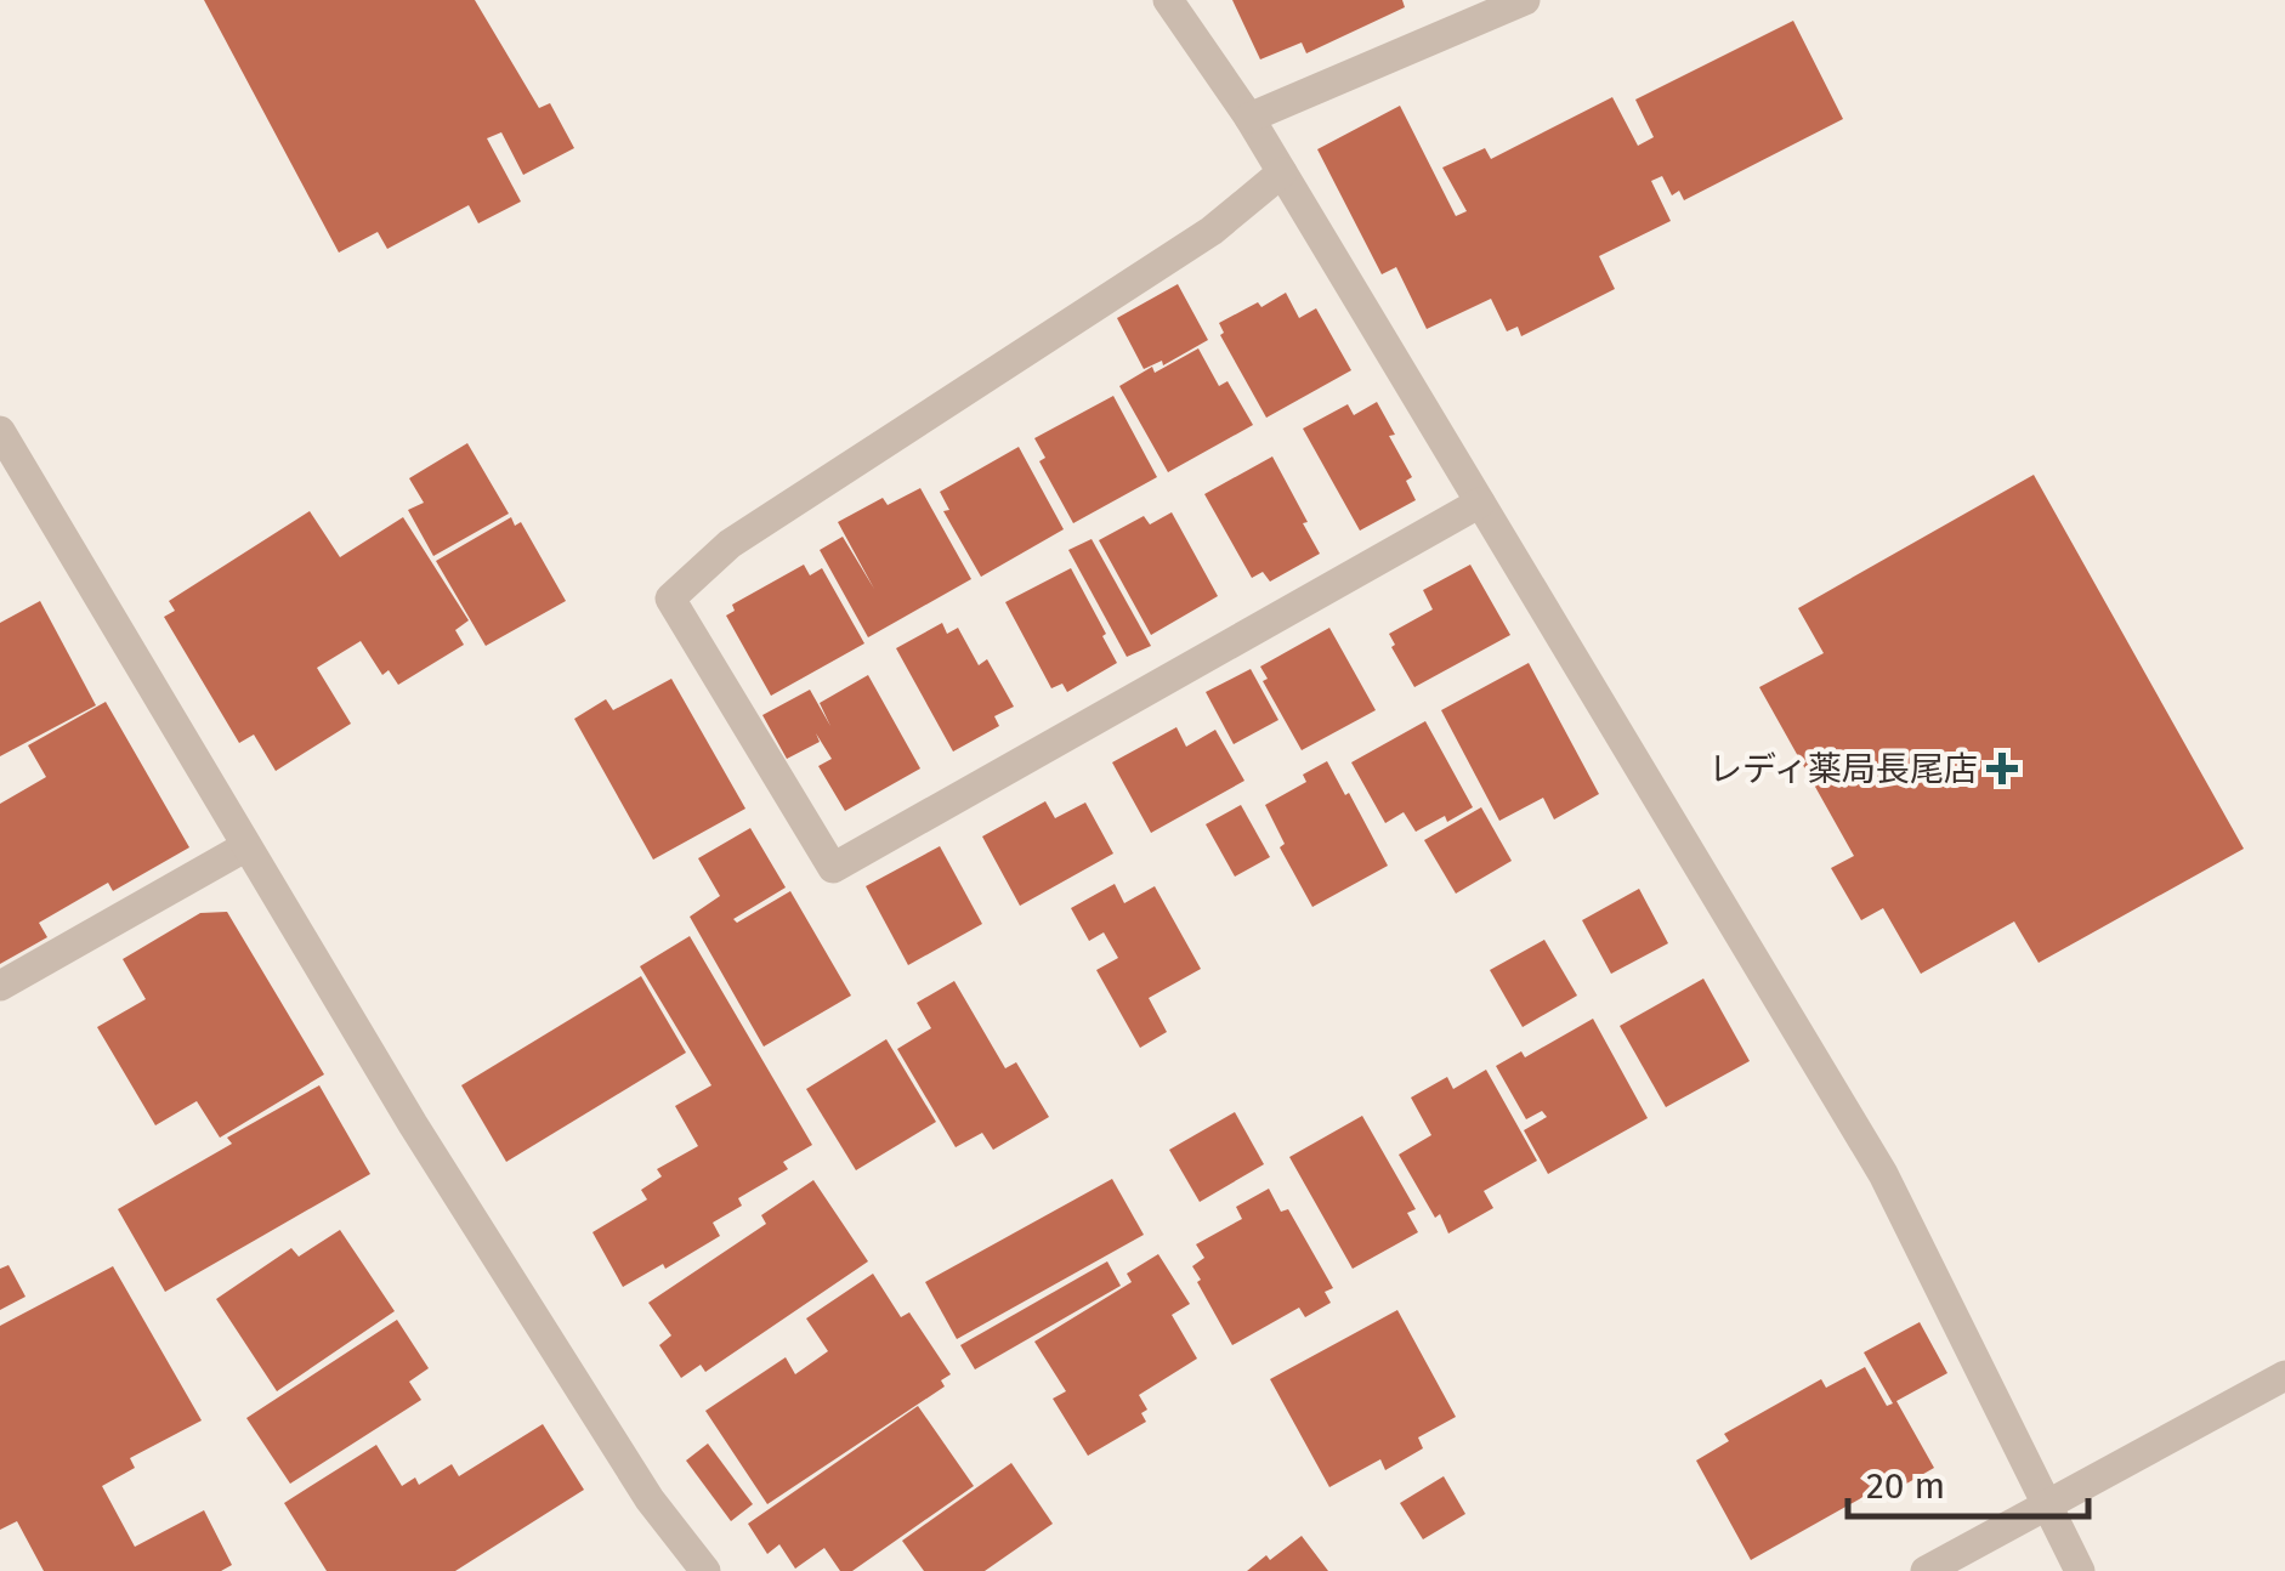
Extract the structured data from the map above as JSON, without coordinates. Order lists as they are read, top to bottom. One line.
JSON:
{"places":{"health":["レディ薬局長尾店"]},"scale_bar":"20 m"}
